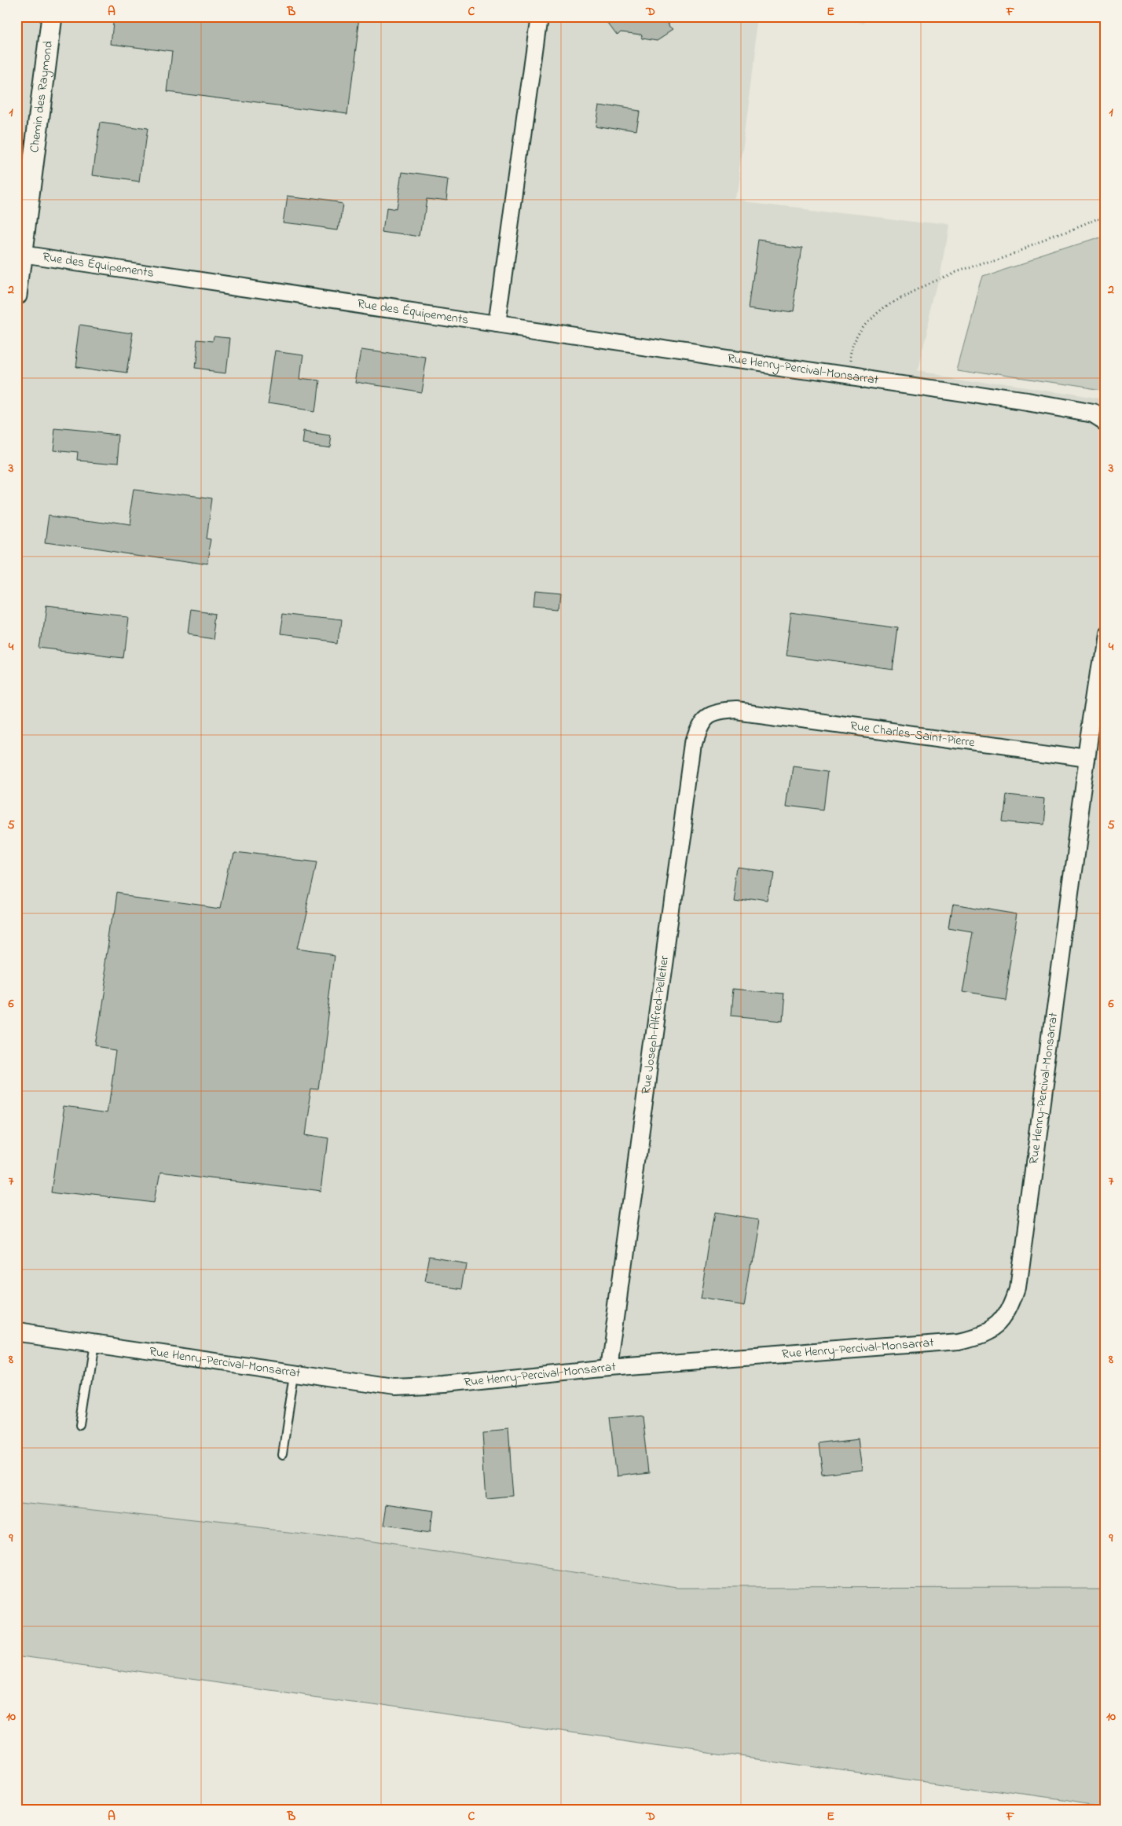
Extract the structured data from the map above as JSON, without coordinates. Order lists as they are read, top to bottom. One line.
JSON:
{"streets":{"street":["Chemin des Raymond","Rue des Équipements","Rue Henry-Percival-Monsarrat","Rue Charles-Saint-Pierre","Rue Joseph-Alfred-Pelletier"]},"crossings":[["Chemin des Raymond","Rue des Équipements"],["Rue des Équipements","Rue Henry-Percival-Monsarrat"],["Rue Henry-Percival-Monsarrat","Rue Charles-Saint-Pierre"],["Rue Henry-Percival-Monsarrat","Rue Joseph-Alfred-Pelletier"],["Rue Charles-Saint-Pierre","Rue Joseph-Alfred-Pelletier"]],"grid":{"columns":["A","B","C","D","E","F"],"rows":["1","2","3","4","5","6","7","8","9","10"]}}
